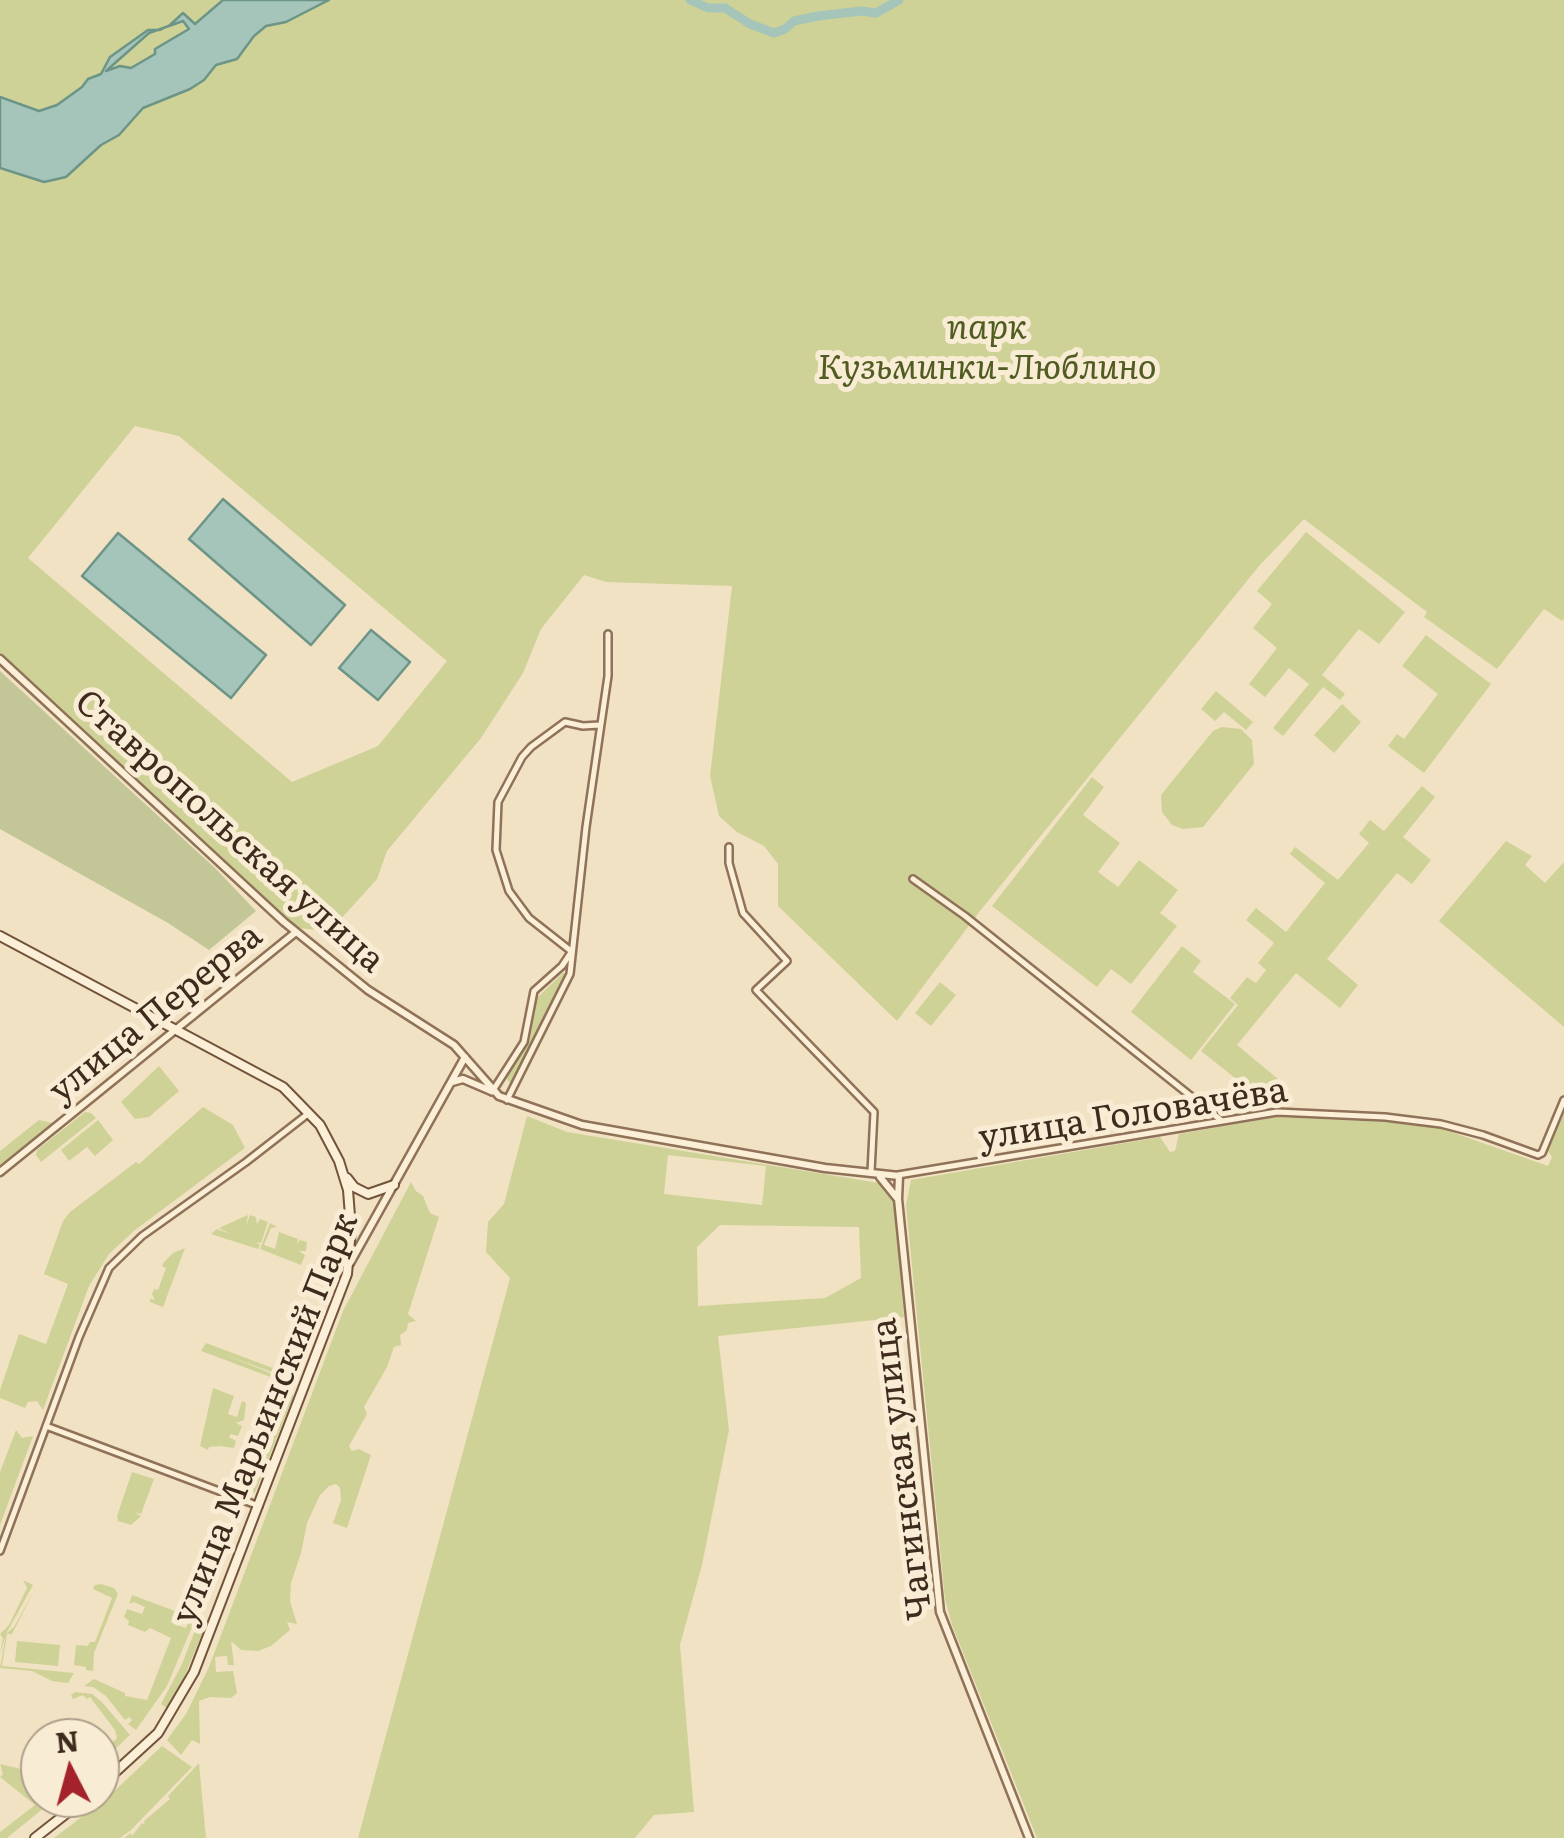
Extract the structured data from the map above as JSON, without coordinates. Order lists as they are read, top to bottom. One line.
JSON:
{"streets":{"main road":["улица Марьинский Парк"],"street":["Ставропольская улица","улица Перерва","улица Головачёва","Чагинская улица"]},"crossings":[["Ставропольская улица","улица Перерва"],["Ставропольская улица","улица Головачёва"],["Ставропольская улица","улица Марьинский Парк"],["Ставропольская улица","Чагинская улица"],["улица Головачёва","Чагинская улица"]],"parks":["парк Кузьминки-Люблино"],"north":"top"}
